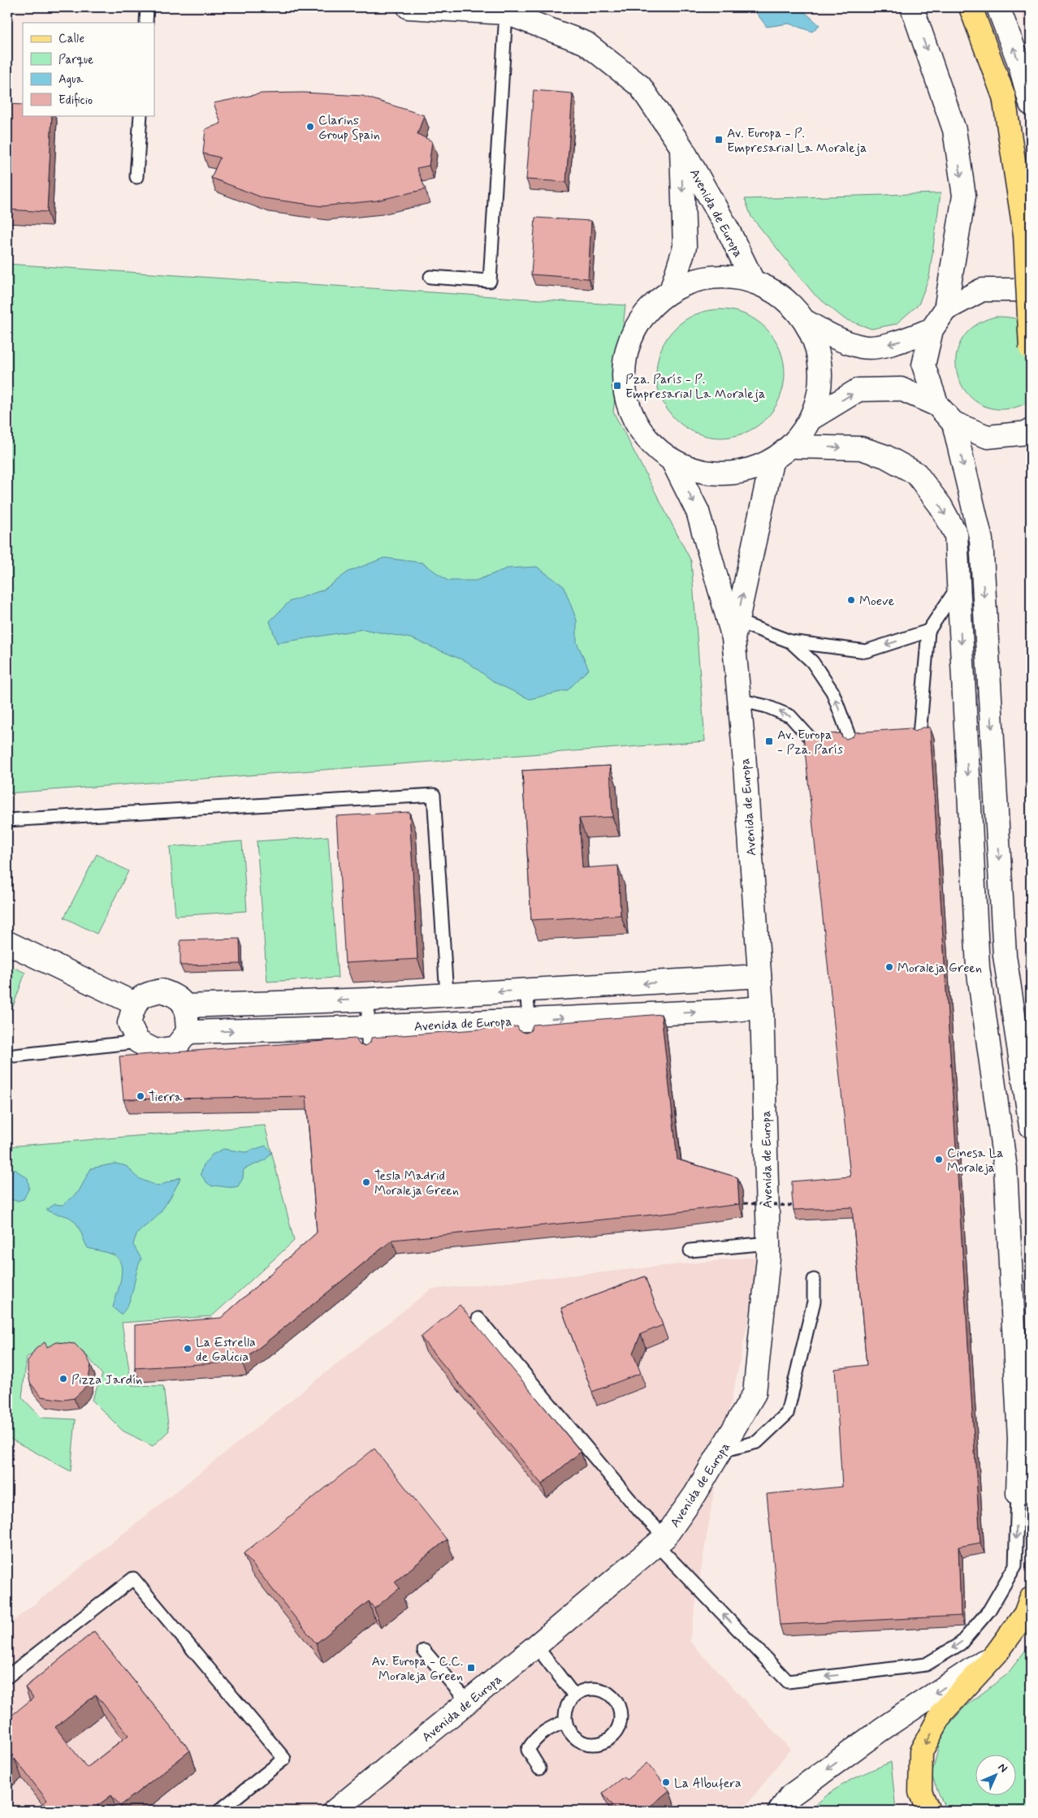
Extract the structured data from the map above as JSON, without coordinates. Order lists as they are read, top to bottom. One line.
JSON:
{"streets":{"street":["Avenida de Europa"]},"places":{"other":["Clarins Group Spain","Moeve","Moraleja Green","Tierra","Cinesa La Moraleja","Tesla Madrid Moraleja Green","La Estrella de Galicia","Pizza Jardín","La Albufera"],"transit":["Av. Europa - P. Empresarial La Moraleja","Pza. París - P. Empresarial La Moraleja","Av. Europa - Pza. París","Av. Europa - C.C. Moraleja Green"]},"legend":["Calle","Parque","Agua","Edificio"],"north":"top right"}
